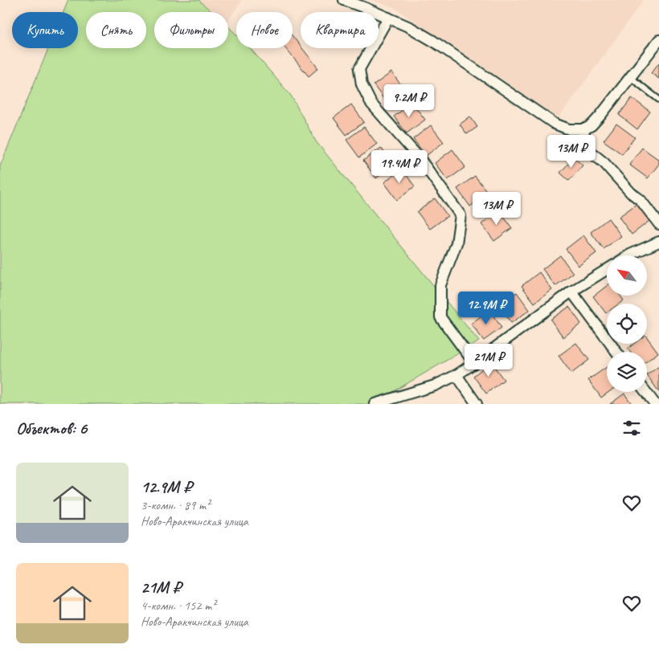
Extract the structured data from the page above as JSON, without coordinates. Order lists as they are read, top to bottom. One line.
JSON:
{"north":"top left","page":{"chip":["Купить","Снять","Фильтры","Новое","Квартира"],"price":["9.2M ₽","13M ₽","19.4M ₽","13M ₽","12.9M ₽","21M ₽"],"heading":"Объектов: 6","list":[{"name":"12.9M ₽","note":"3-комн. · 89 m² · Ново-Аракчинская улица"},{"name":"21M ₽","note":"4-комн. · 152 m² · Ново-Аракчинская улица"}]}}
